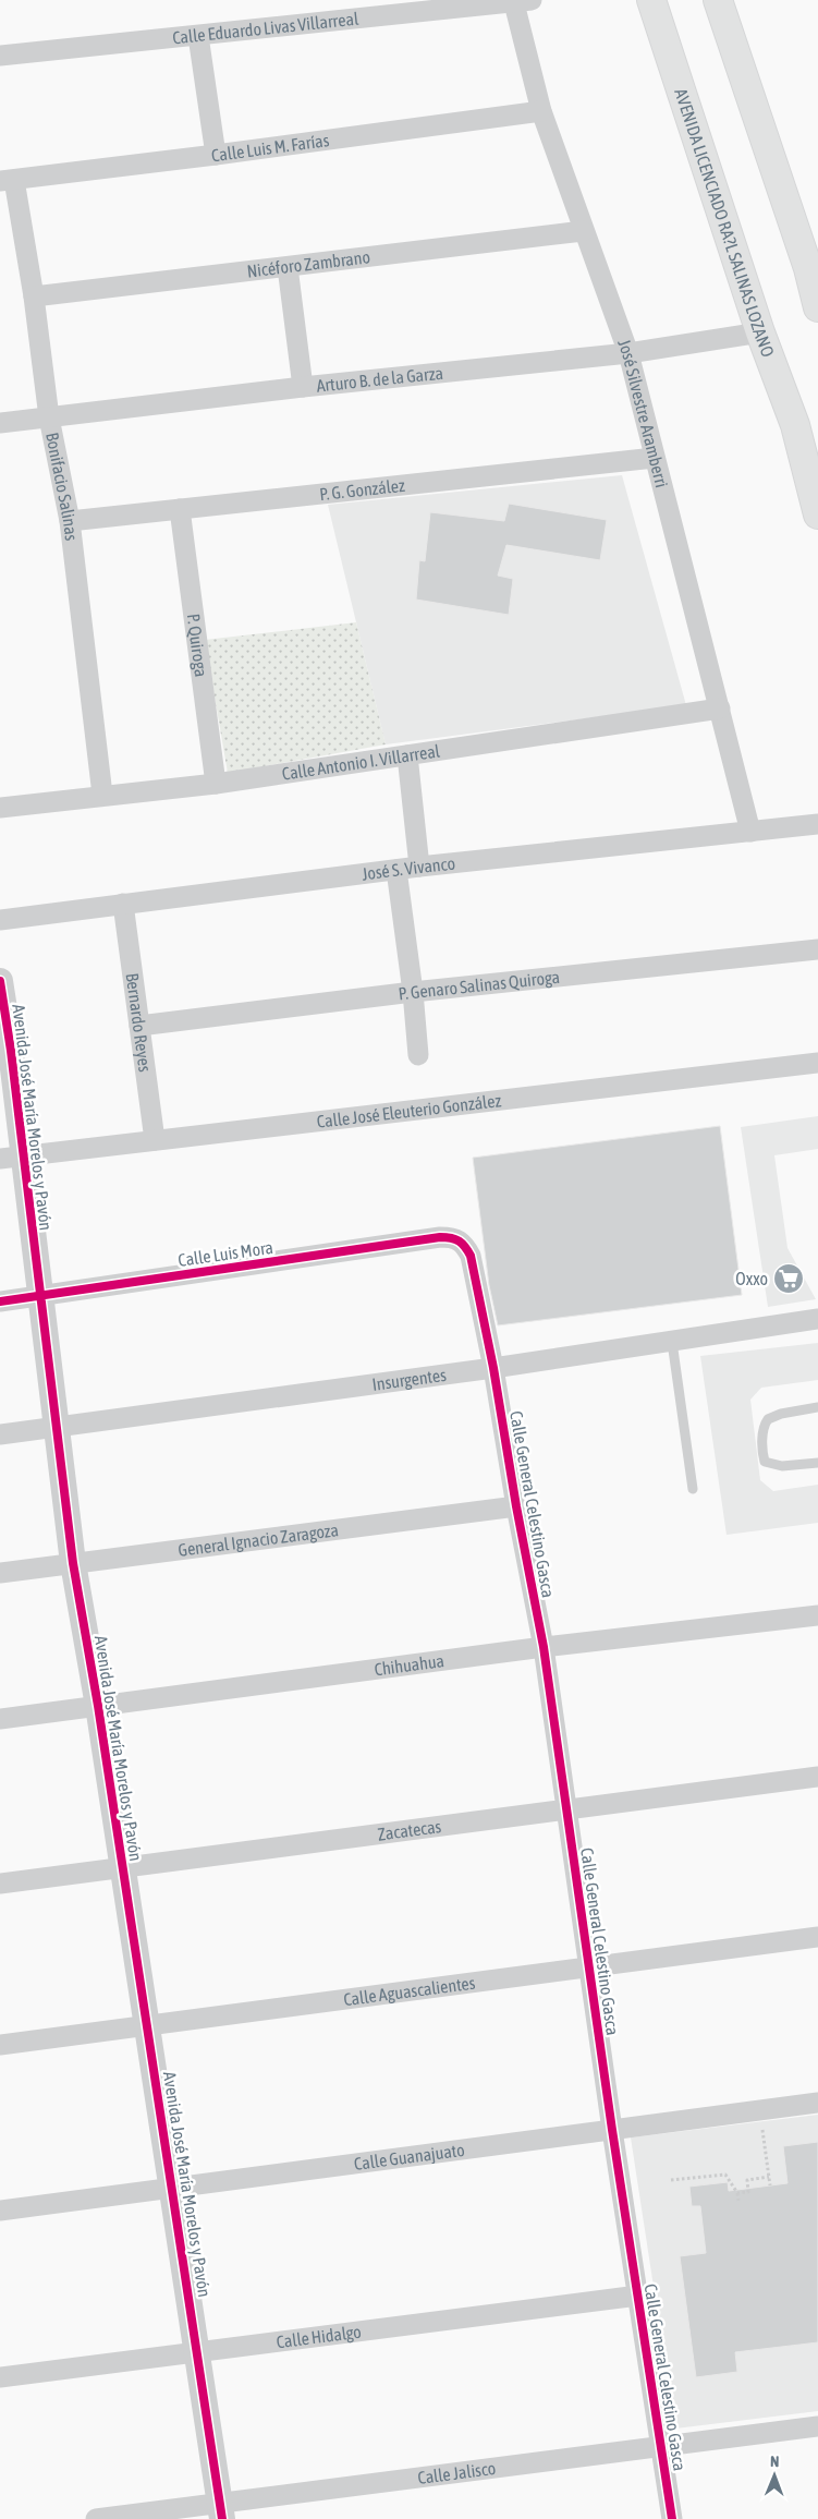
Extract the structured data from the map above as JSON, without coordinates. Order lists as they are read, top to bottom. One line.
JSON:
{"streets":{"main road":["AVENIDA LICENCIADO RA?L SALINAS LOZANO"],"street":["Calle Eduardo Livas Villarreal","Calle Luis M. Farías","Nicéforo Zambrano","Arturo B. de la Garza","José Silvestre Aramberri","Bonifacio Salinas","P. G. González","P. Quiroga","Calle Antonio I. Villarreal","José S. Vivanco","P. Genaro Salinas Quiroga","Bernardo Reyes","Calle José Eleuterio González","Avenida José María Morelos y Pavón","Calle Luis Mora","Insurgentes","Calle General Celestino Gasca","General Ignacio Zaragoza","Chihuahua","Zacatecas","Calle Aguascalientes","Calle Guanajuato","Calle Hidalgo","Calle Jalisco"]},"crossings":[["Calle Eduardo Livas Villarreal","José Silvestre Aramberri"],["Calle Luis M. Farías","José Silvestre Aramberri"],["Calle Luis M. Farías","Bonifacio Salinas"],["AVENIDA LICENCIADO RA?L SALINAS LOZANO","Arturo B. de la Garza"],["Nicéforo Zambrano","José Silvestre Aramberri"],["Nicéforo Zambrano","Bonifacio Salinas"],["Arturo B. de la Garza","José Silvestre Aramberri"],["Arturo B. de la Garza","Bonifacio Salinas"],["José Silvestre Aramberri","P. G. González"],["José Silvestre Aramberri","Calle Antonio I. Villarreal"],["José Silvestre Aramberri","José S. Vivanco"],["Bonifacio Salinas","P. G. González"],["Bonifacio Salinas","Calle Antonio I. Villarreal"],["P. G. González","P. Quiroga"],["P. Quiroga","Calle Antonio I. Villarreal"],["José S. Vivanco","Bernardo Reyes"],["P. Genaro Salinas Quiroga","Bernardo Reyes"],["Bernardo Reyes","Calle José Eleuterio González"],["Calle José Eleuterio González","Avenida José María Morelos y Pavón"],["Avenida José María Morelos y Pavón","Calle Luis Mora"],["Avenida José María Morelos y Pavón","Insurgentes"],["Avenida José María Morelos y Pavón","General Ignacio Zaragoza"],["Avenida José María Morelos y Pavón","Chihuahua"],["Avenida José María Morelos y Pavón","Zacatecas"],["Avenida José María Morelos y Pavón","Calle Aguascalientes"],["Avenida José María Morelos y Pavón","Calle Guanajuato"],["Avenida José María Morelos y Pavón","Calle Hidalgo"],["Avenida José María Morelos y Pavón","Calle Jalisco"],["Calle Luis Mora","Calle General Celestino Gasca"],["Insurgentes","Calle General Celestino Gasca"],["Calle General Celestino Gasca","General Ignacio Zaragoza"],["Calle General Celestino Gasca","Chihuahua"],["Calle General Celestino Gasca","Zacatecas"],["Calle General Celestino Gasca","Calle Aguascalientes"],["Calle General Celestino Gasca","Calle Guanajuato"],["Calle General Celestino Gasca","Calle Hidalgo"],["Calle General Celestino Gasca","Calle Jalisco"]],"places":{"supermarket":["Oxxo"]},"north":"top"}
